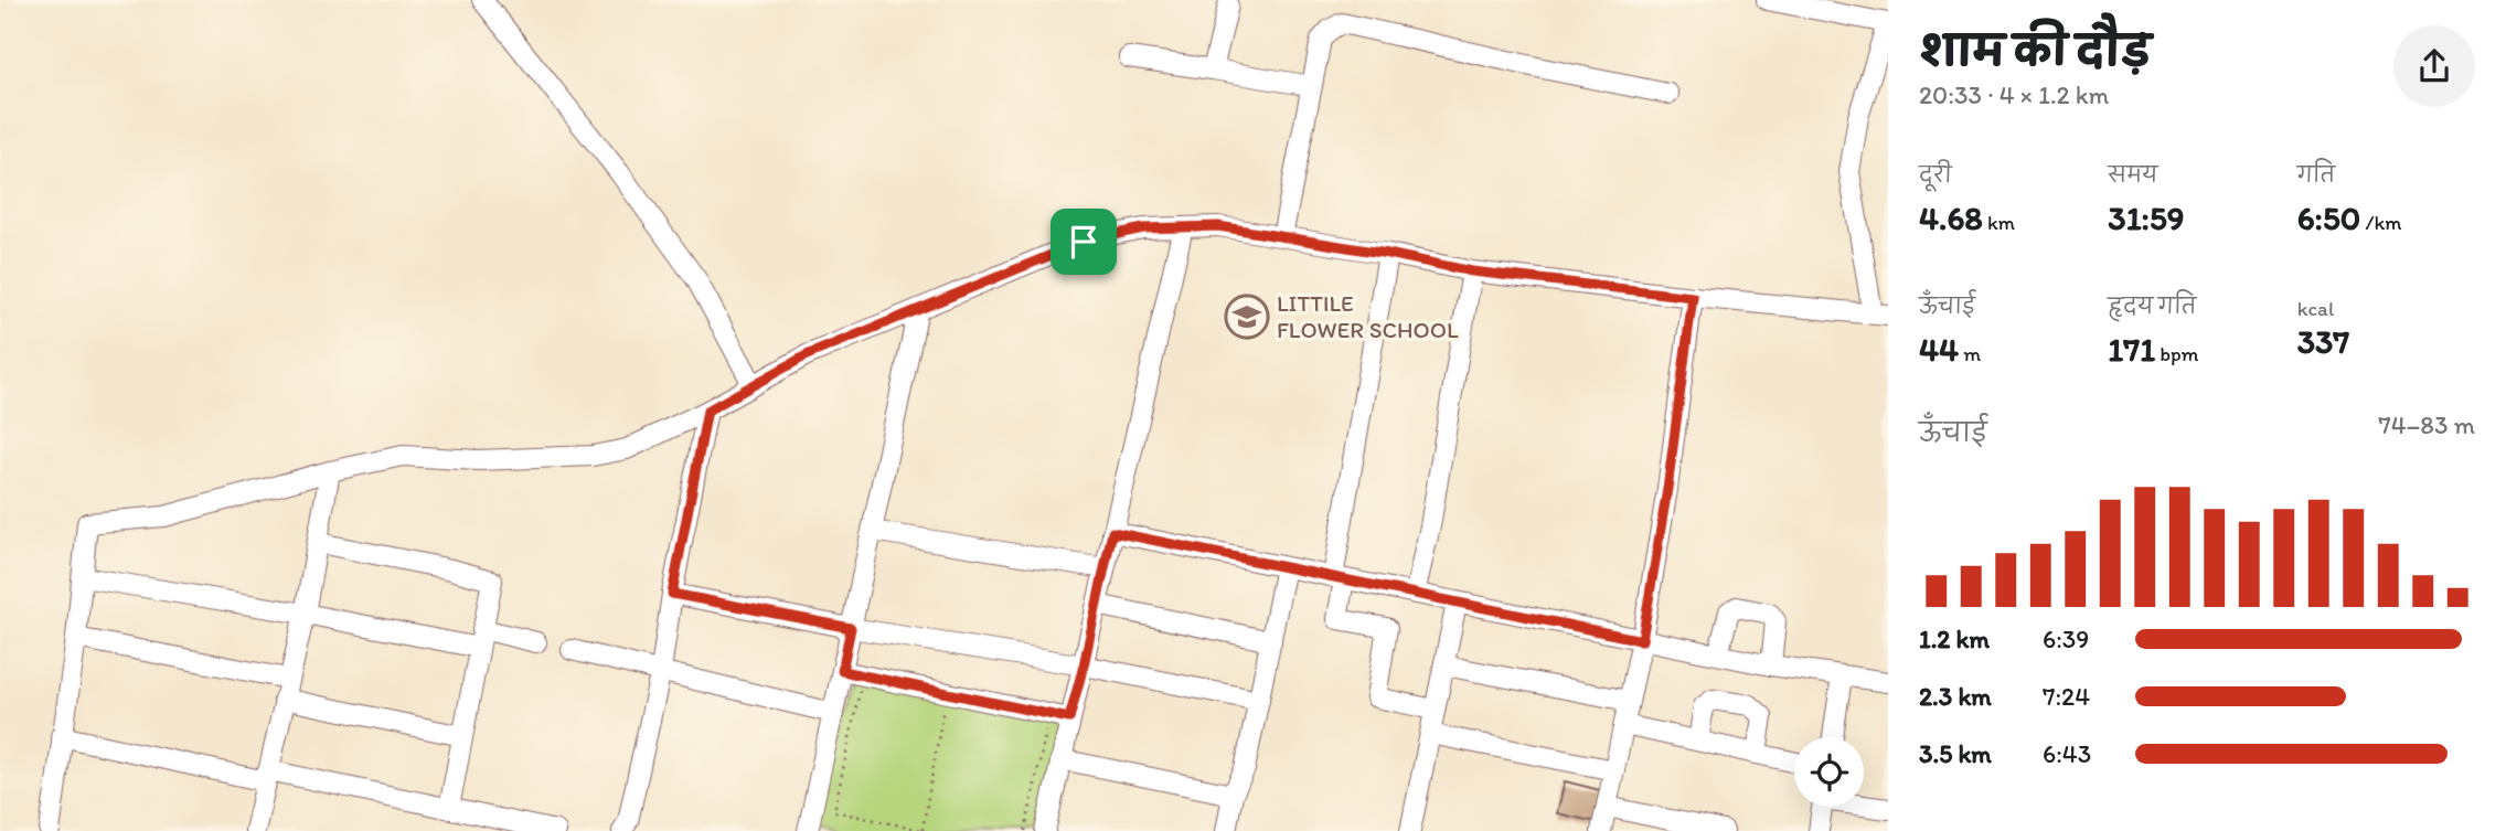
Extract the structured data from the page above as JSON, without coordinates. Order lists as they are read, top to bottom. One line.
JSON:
{"places":{"school or university":["LITTILE FLOWER SCHOOL"]},"page":{"heading":["शाम की दौड़","20:33 · 4 × 1.2 km"],"stats":[["दूरी","4.68 km"],["समय","31:59"],["गति","6:50 /km"],["ऊँचाई","44 m"],["हृदय गति","171 bpm"],["kcal","337"]],"chart":["ऊँचाई","74–83 m"],"list":[{"name":"1.2 km","note":"6:39"},{"name":"2.3 km","note":"7:24"},{"name":"3.5 km","note":"6:43"}]}}
